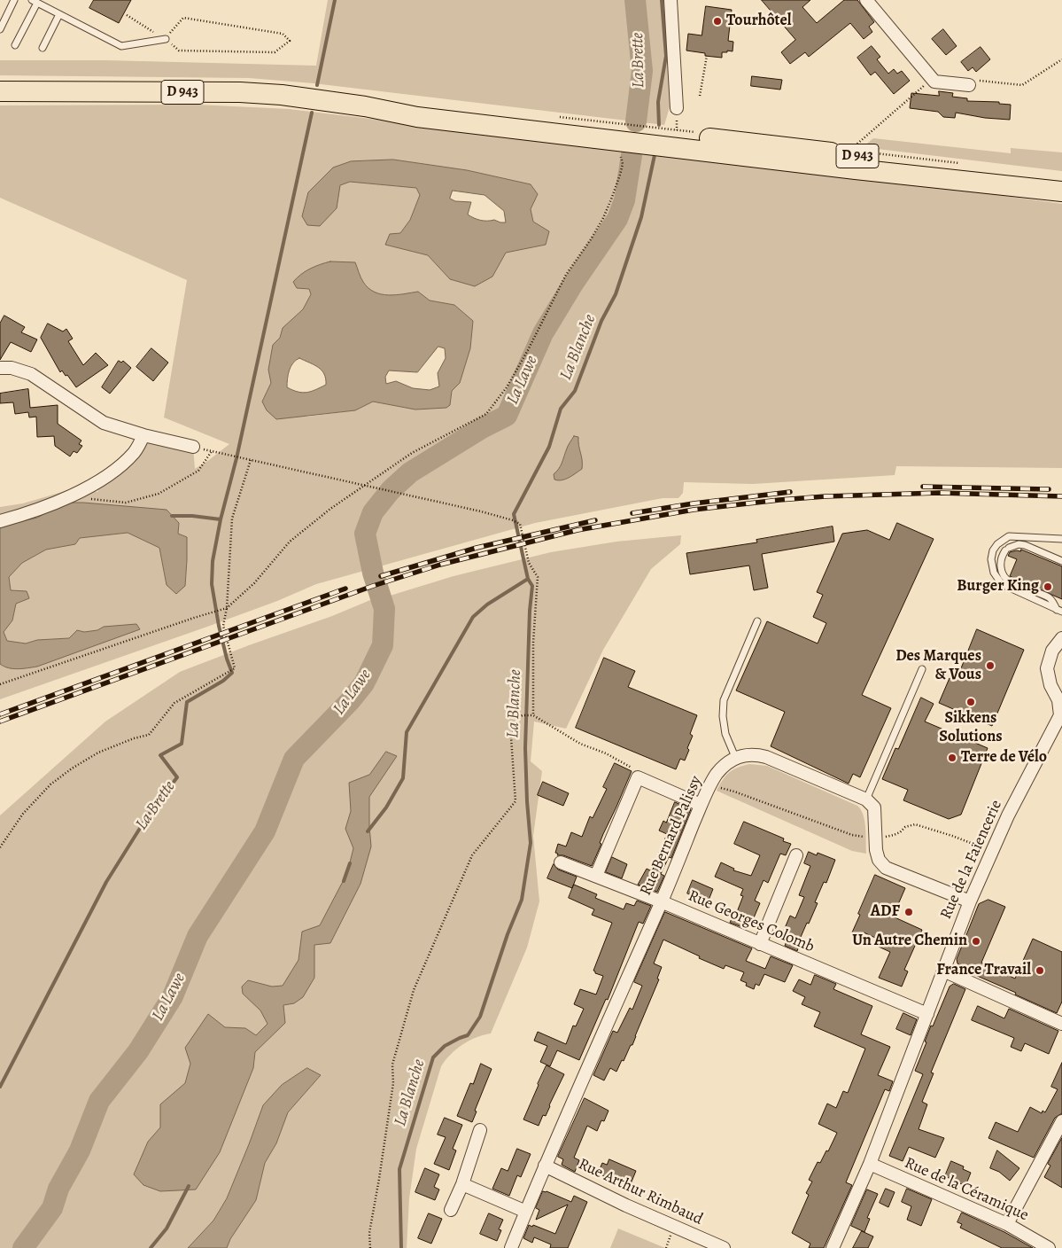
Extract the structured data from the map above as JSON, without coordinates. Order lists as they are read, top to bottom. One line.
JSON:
{"streets":{"main road":["D 943"],"street":["Rue Bernard Palissy","Rue de la Faïencerie","Rue Georges Colomb","Rue de la Céramique","Rue Arthur Rimbaud"]},"crossings":[["Rue Bernard Palissy","Rue Georges Colomb"],["Rue Bernard Palissy","Rue Arthur Rimbaud"],["Rue de la Faïencerie","Rue Georges Colomb"],["Rue de la Faïencerie","Rue de la Céramique"]],"water":["La Brette","La Blanche","La Lawe"],"places":["Tourhôtel","Burger King","Des Marques & Vous","Sikkens Solutions","Terre de Vélo","ADF","Un Autre Chemin","France Travail"]}
